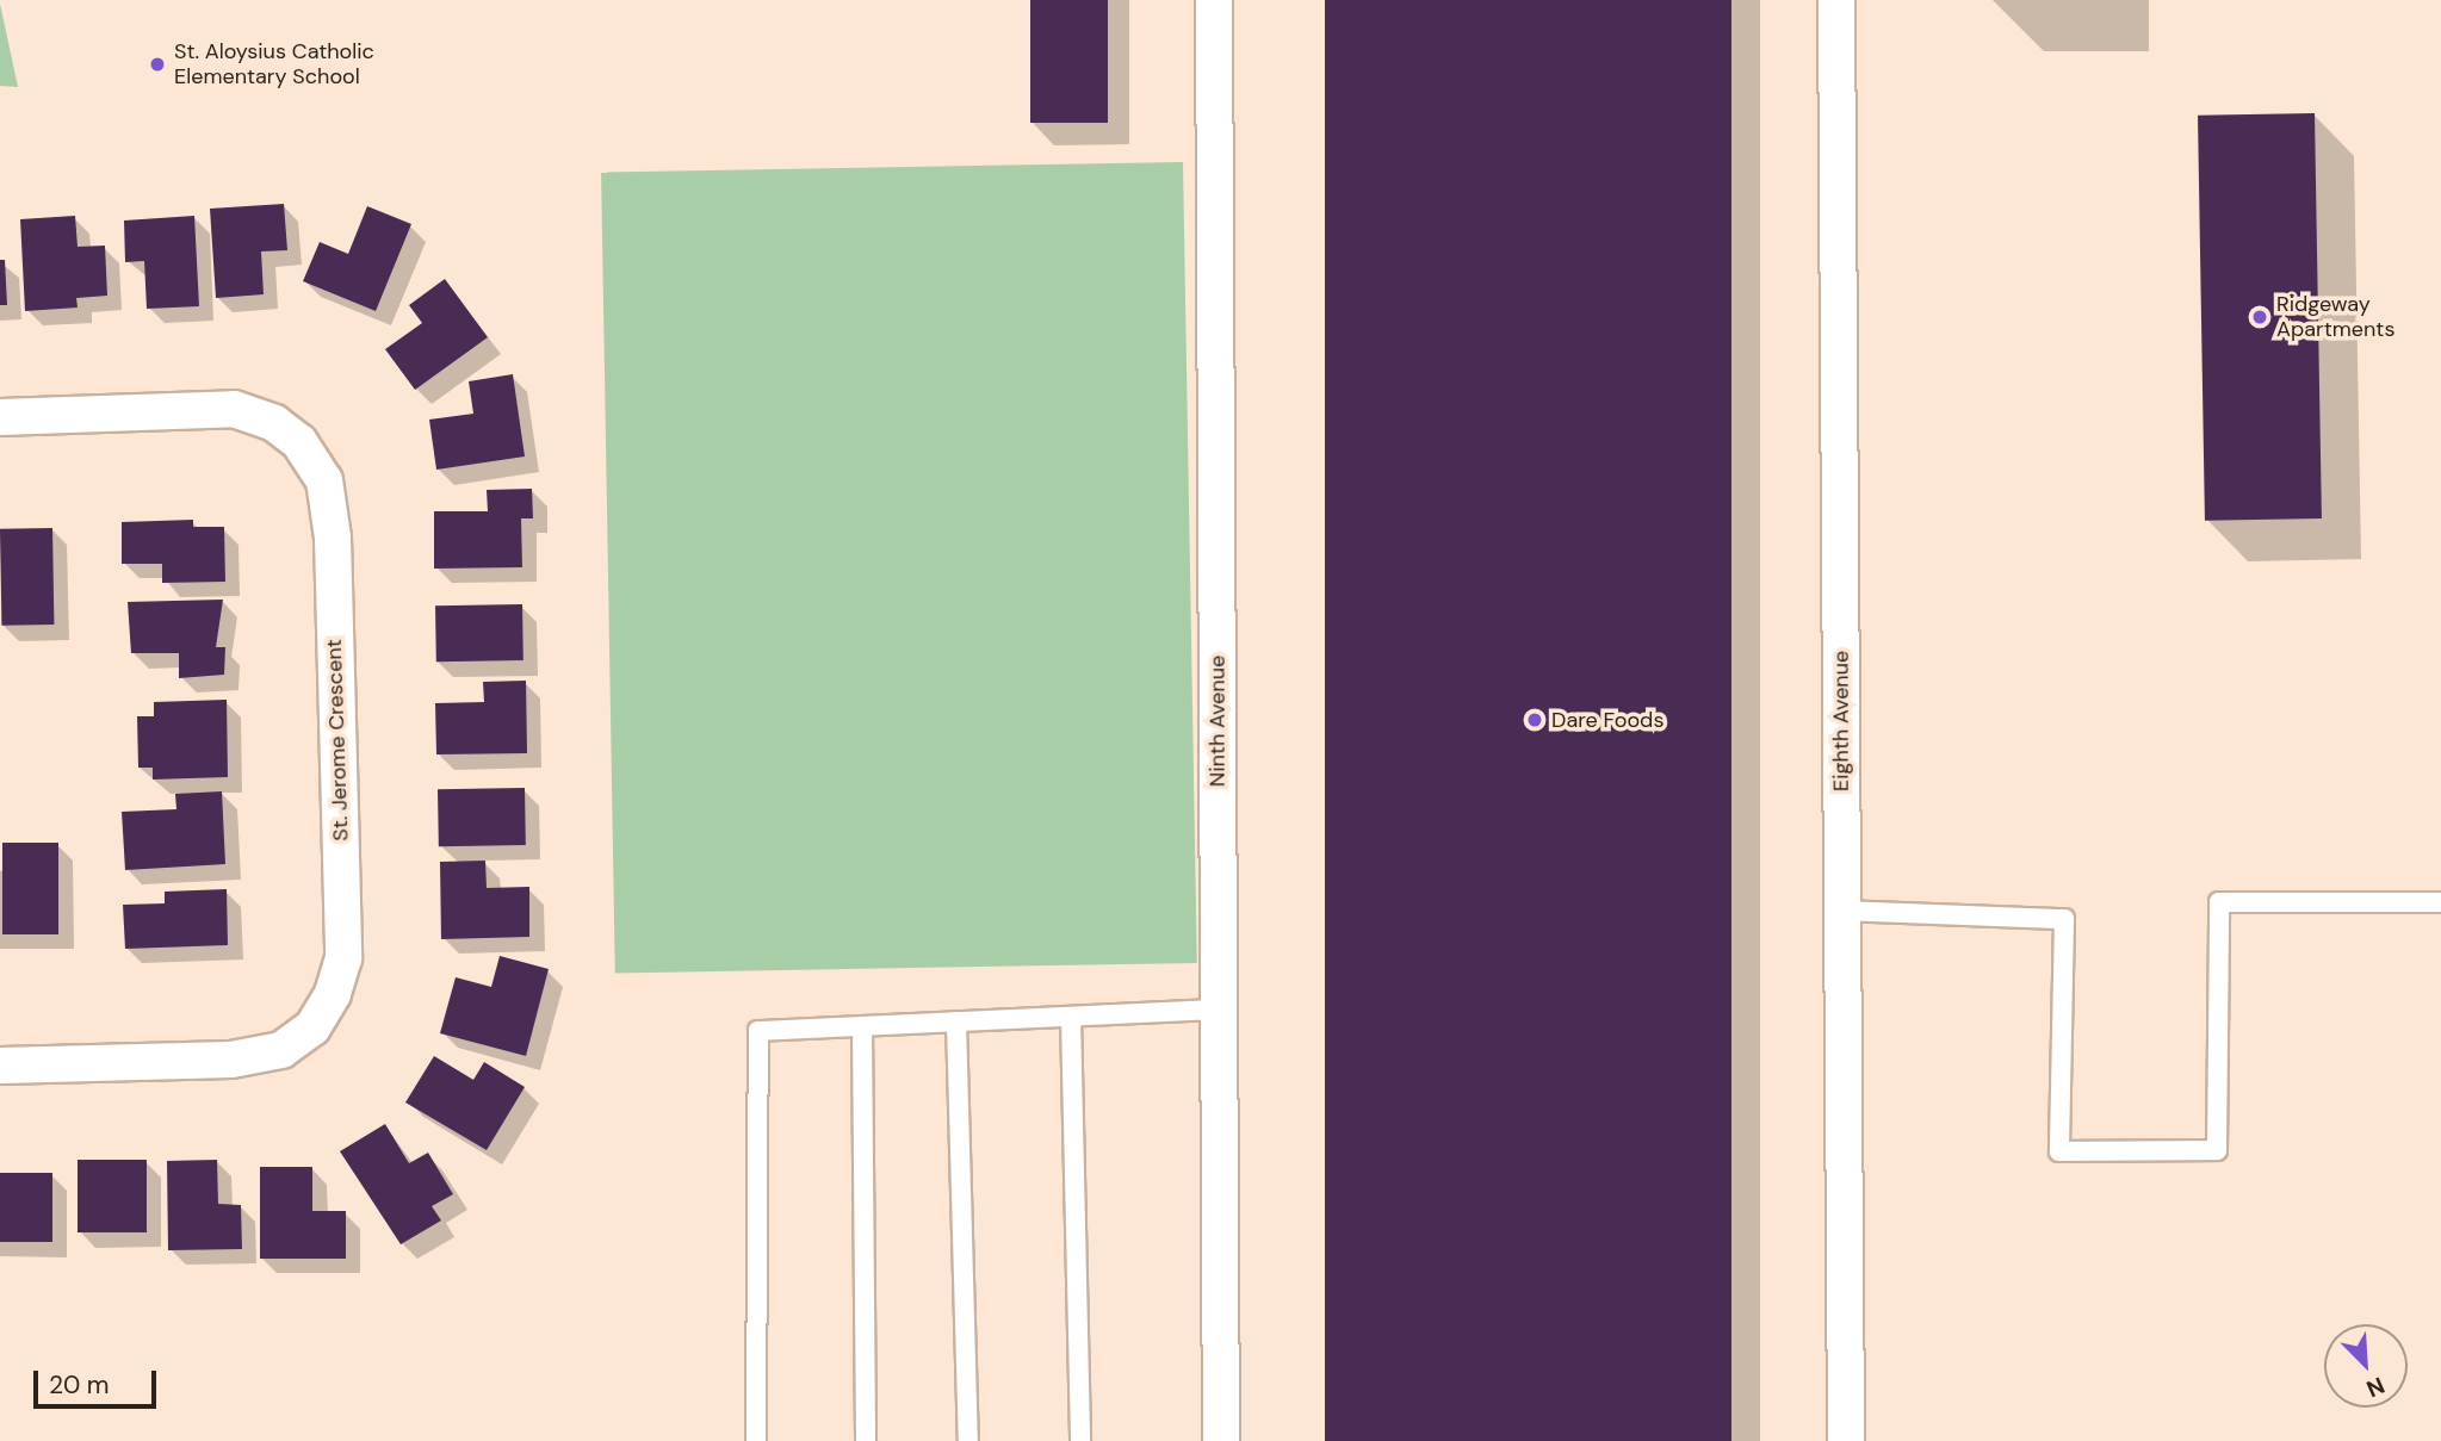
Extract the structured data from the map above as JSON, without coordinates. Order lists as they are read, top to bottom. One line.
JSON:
{"streets":{"street":["Ninth Avenue","Eighth Avenue","St. Jerome Crescent"]},"places":["St. Aloysius Catholic Elementary School","Ridgeway Apartments","Dare Foods"],"scale_bar":"20 m","north":"bottom right"}
